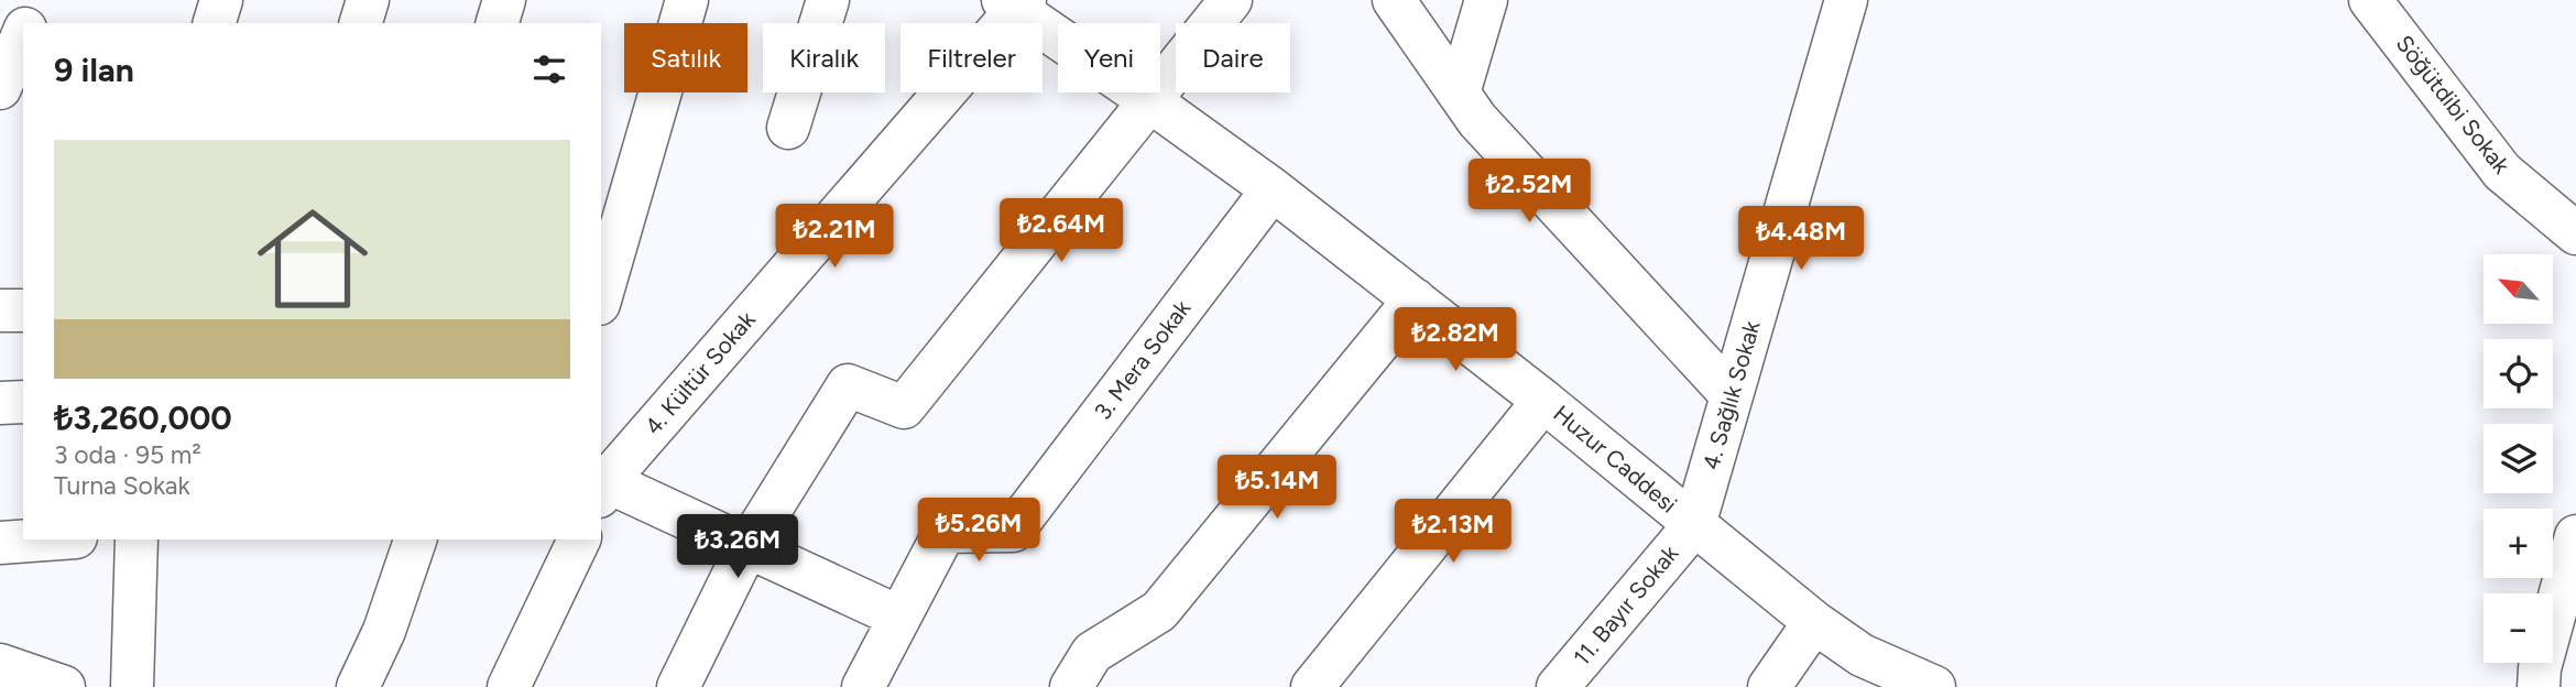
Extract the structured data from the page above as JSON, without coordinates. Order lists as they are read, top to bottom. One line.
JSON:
{"streets":{"street":["Söğütdibi Sokak","3. Mera Sokak","4. Kültür Sokak","4. Sağlık Sokak","Huzur Caddesi","11. Bayır Sokak"]},"crossings":[["3. Mera Sokak","Huzur Caddesi"],["4. Kültür Sokak","Huzur Caddesi"],["4. Sağlık Sokak","Huzur Caddesi"],["4. Sağlık Sokak","11. Bayır Sokak"],["Huzur Caddesi","11. Bayır Sokak"]],"north":"top left","page":{"chip":["Satılık","Kiralık","Filtreler","Yeni","Daire"],"heading":"9 ilan","list":[{"name":"₺3,260,000","note":"3 oda · 95 m² · Turna Sokak"}],"price":["₺2.52M","₺2.64M","₺2.21M","₺4.48M","₺2.82M","₺5.14M","₺5.26M","₺2.13M","₺3.26M"],"map_buttons":["+","−"]}}
